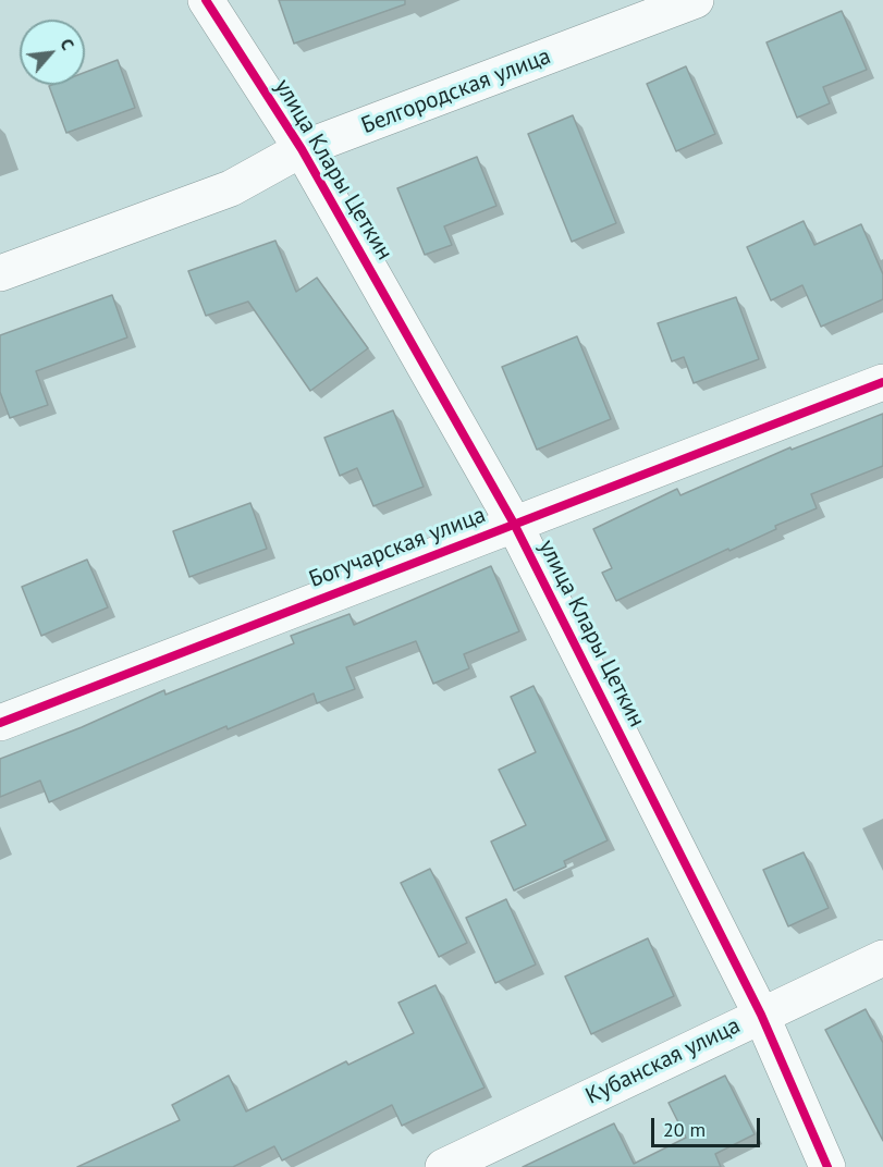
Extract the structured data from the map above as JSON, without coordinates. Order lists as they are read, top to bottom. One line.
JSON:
{"streets":{"street":["Белгородская улица","улица Клары Цеткин","Богучарская улица","Кубанская улица"]},"crossings":[["Белгородская улица","улица Клары Цеткин"],["улица Клары Цеткин","Богучарская улица"],["улица Клары Цеткин","Кубанская улица"]],"scale_bar":"20 m","north":"top right"}
